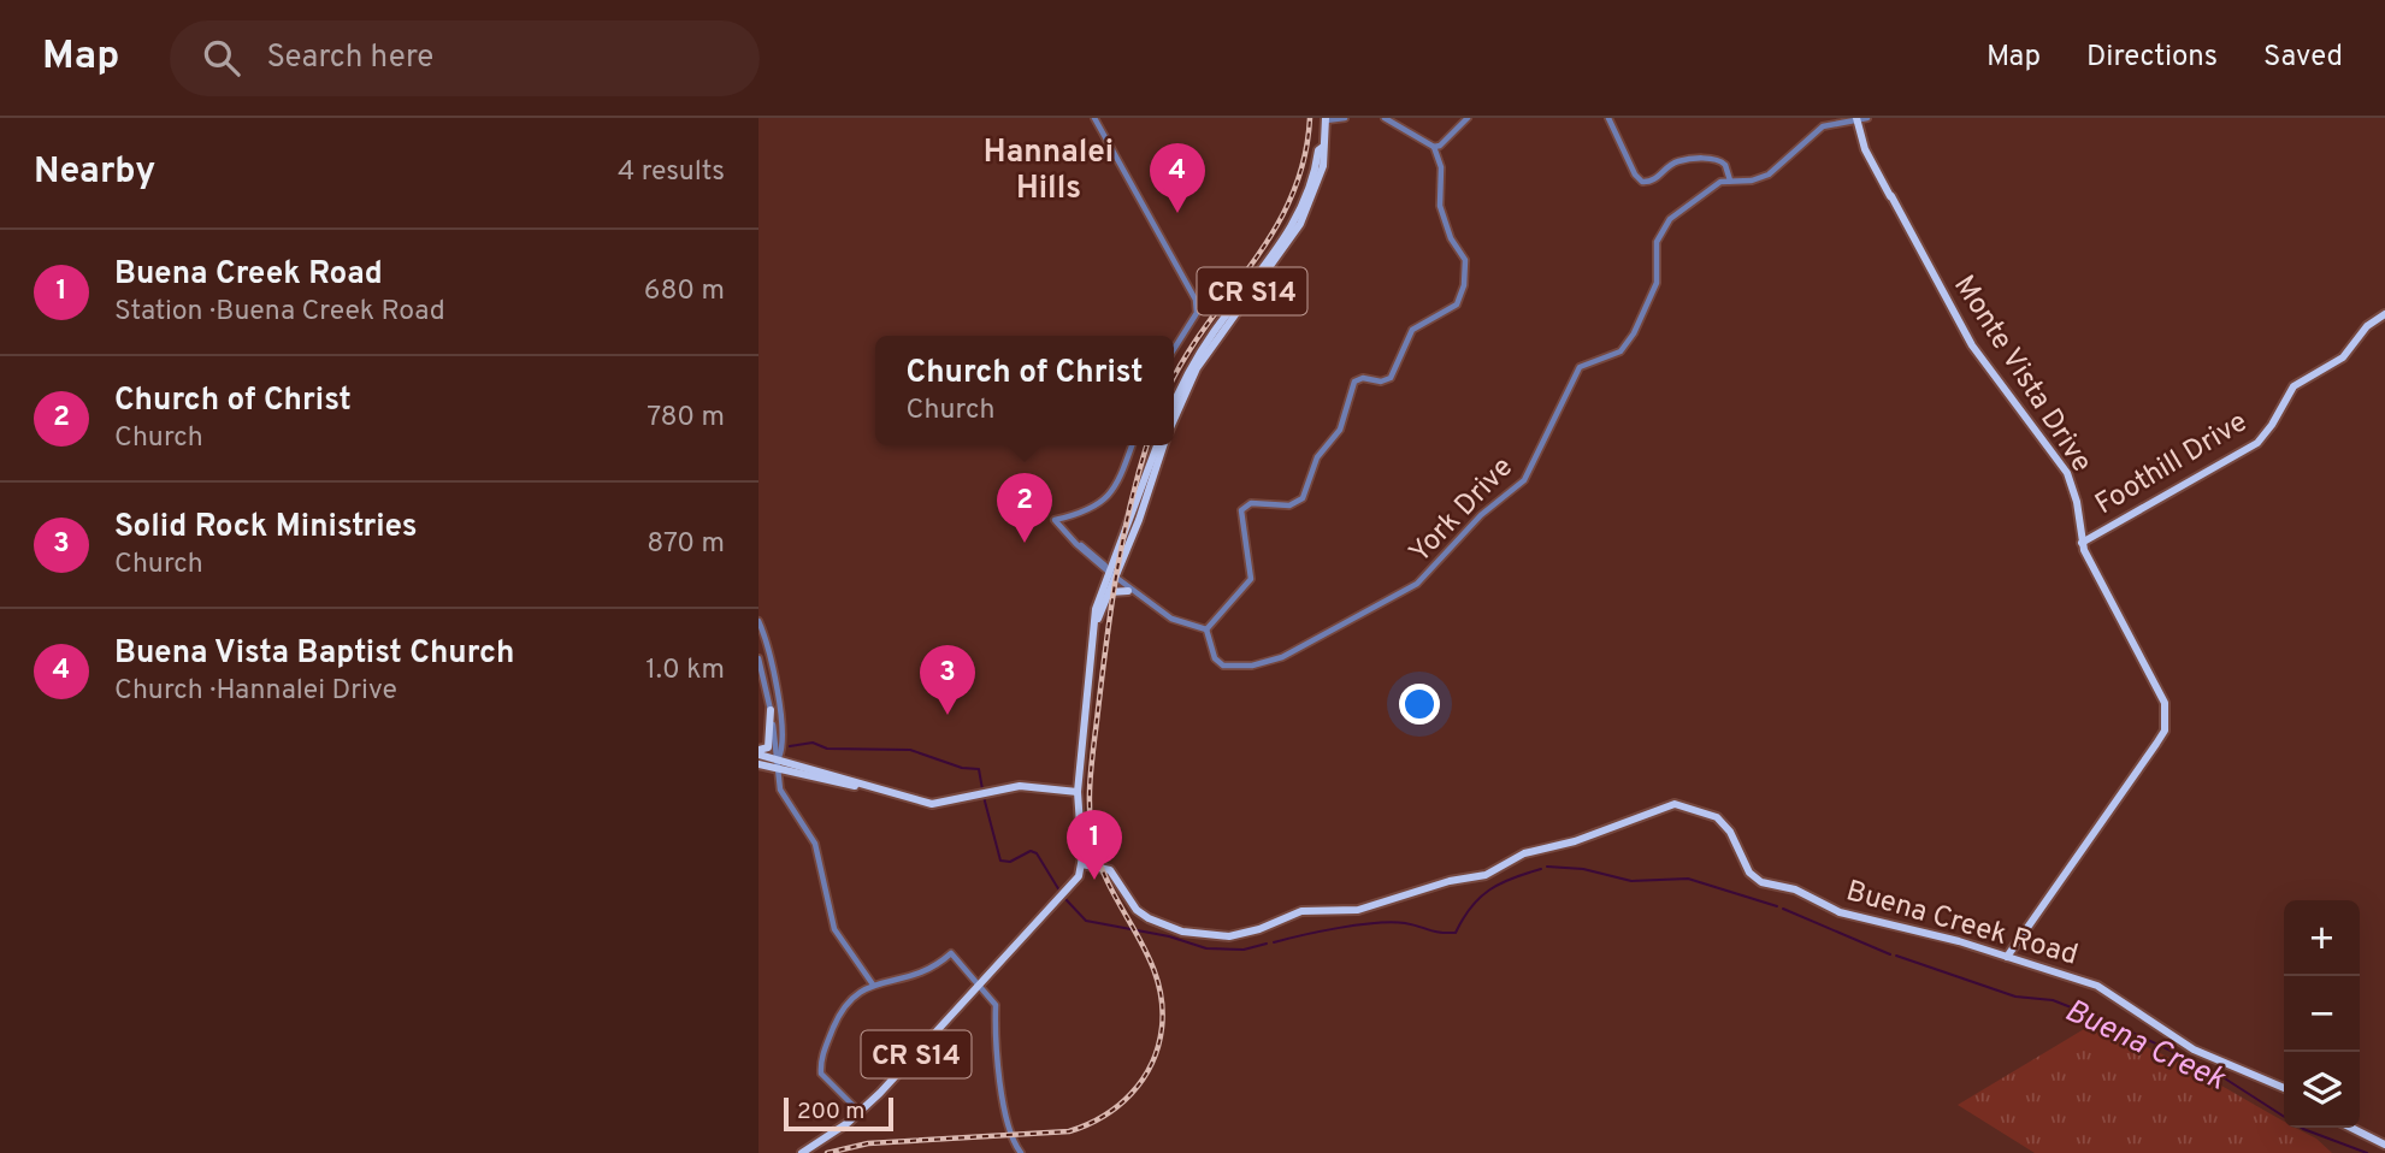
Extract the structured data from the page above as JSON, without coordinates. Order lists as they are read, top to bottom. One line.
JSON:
{"streets":{"main road":["CR S14","Monte Vista Drive","Foothill Drive","Buena Creek Road"],"street":["York Drive"]},"crossings":[["CR S14","Buena Creek Road"],["Monte Vista Drive","Foothill Drive"],["Monte Vista Drive","York Drive"],["Monte Vista Drive","Buena Creek Road"]],"districts":["Hannalei Hills"],"water":["Buena Creek"],"scale_bar":"200 m","page":{"header":"Map","search":"Search here","nav":["Map","Directions","Saved"],"heading":["Nearby","4 results"],"pins":["4","2","3","1"],"list":[{"mark":"1","name":"Buena Creek Road","note":"Station · Buena Creek Road","value":"680 m"},{"mark":"2","name":"Church of Christ","note":"Church","value":"780 m"},{"mark":"3","name":"Solid Rock Ministries","note":"Church","value":"870 m"},{"mark":"4","name":"Buena Vista Baptist Church","note":"Church · Hannalei Drive","value":"1.0 km"}],"popup":["Church of Christ","Church"],"map_buttons":["+","−"],"scale":"200 m"}}
